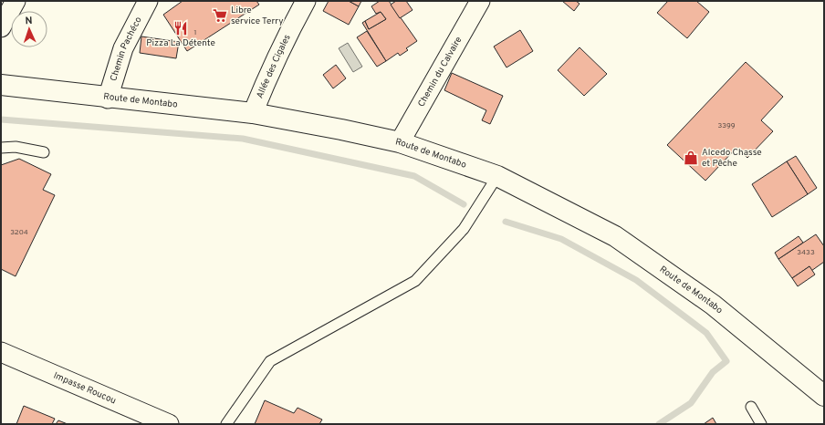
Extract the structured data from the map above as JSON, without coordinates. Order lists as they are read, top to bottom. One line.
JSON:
{"streets":{"main road":["Route de Montabo"],"street":["Chemin Pachéco","Allée des Cigales","Chemin du Calvaire","Impasse Roucou"]},"crossings":[["Chemin Pachéco","Route de Montabo"],["Allée des Cigales","Route de Montabo"],["Chemin du Calvaire","Route de Montabo"]],"places":{"supermarket":["Libre service Terry"],"restaurant":["Pizza La Détente"],"shop":["Alcedo Chasse et Pêche"]},"house_numbers":["1","3399","3204","3433"],"north":"top"}
